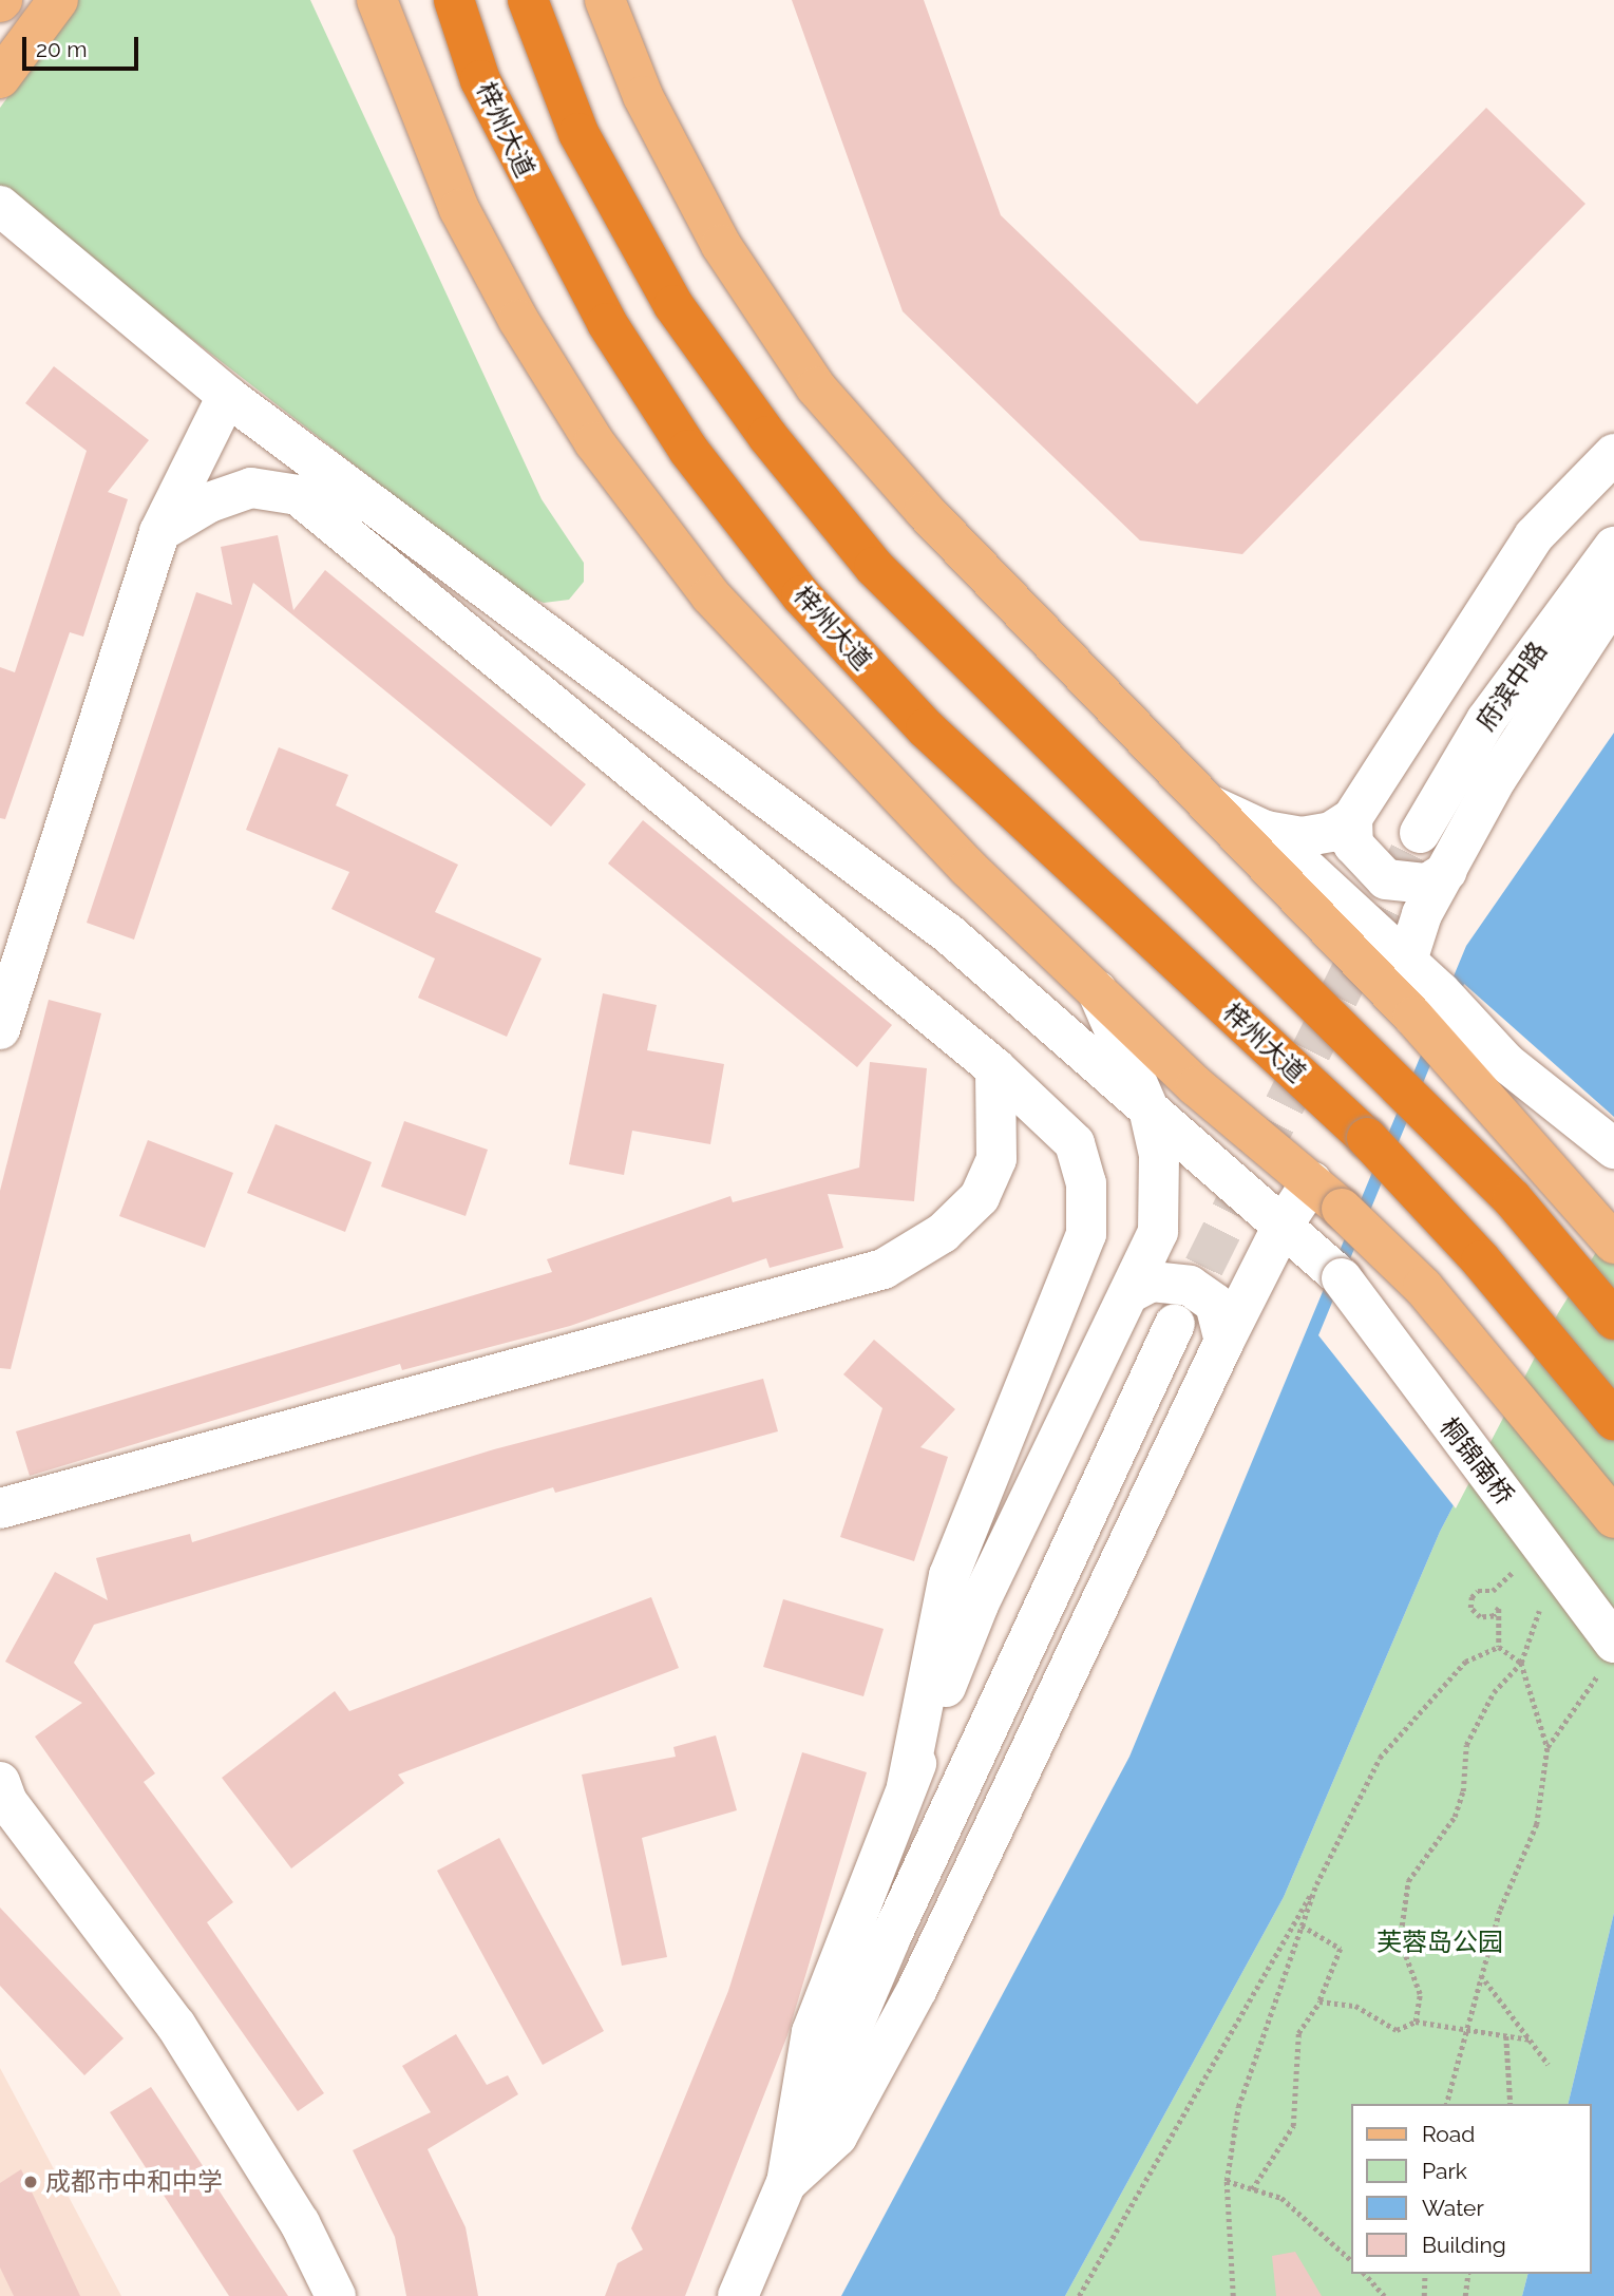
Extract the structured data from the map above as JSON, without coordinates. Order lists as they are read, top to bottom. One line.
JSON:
{"streets":{"highway":["梓州大道"],"street":["府滨中路","桐锦南桥"]},"parks":["芙蓉岛公园"],"places":["成都市中和中学"],"legend":["Road","Park","Water","Building"],"scale_bar":"20 m"}
